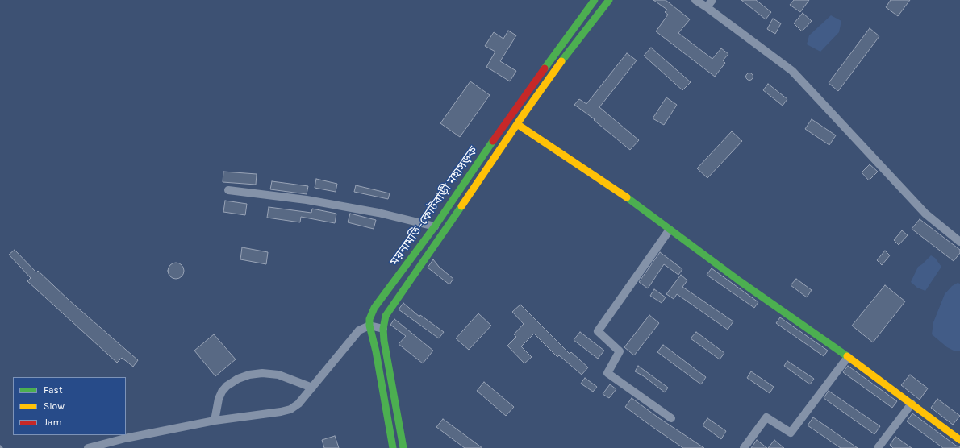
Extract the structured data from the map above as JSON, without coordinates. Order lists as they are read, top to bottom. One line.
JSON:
{"streets":{"main road":["ময়নামতি–কোটবাড়ী মহাসড়ক"]},"legend":["Fast","Slow","Jam"]}
